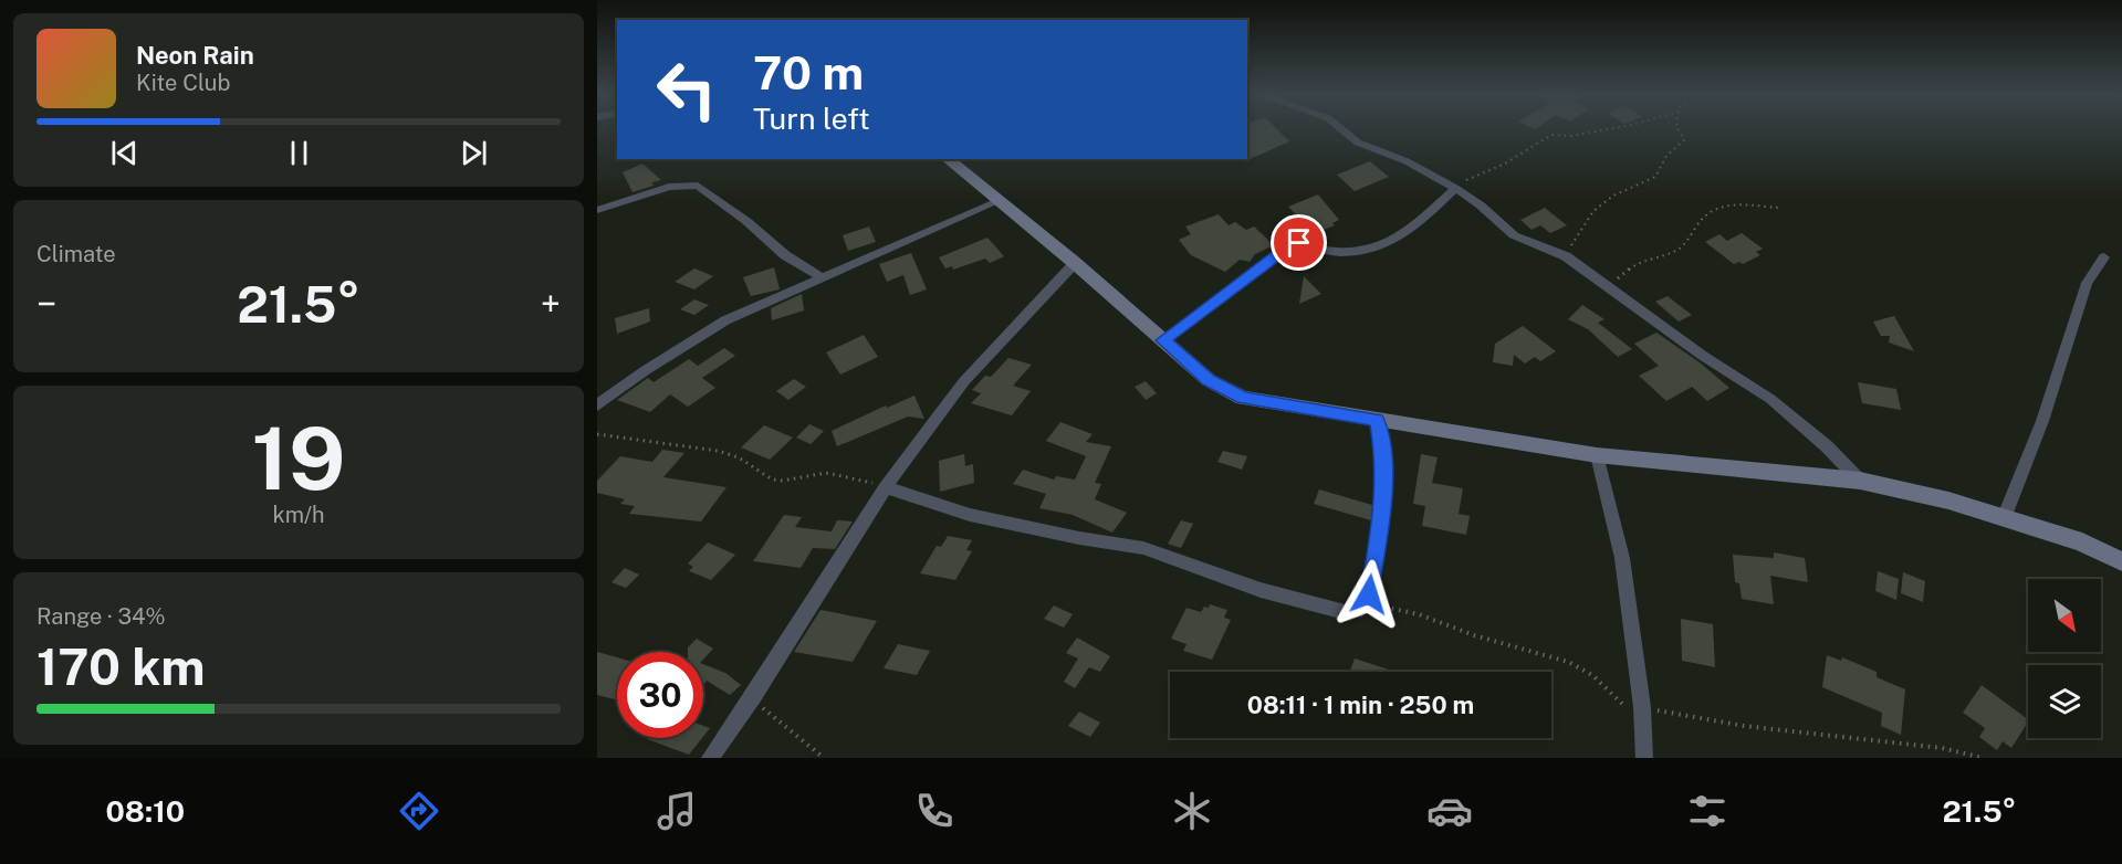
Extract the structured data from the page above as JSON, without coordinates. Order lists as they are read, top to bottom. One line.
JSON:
{"north":"bottom right","page":{"turn":["70 m","Turn left"],"song":["Neon Rain","Kite Club"],"tile":["Climate",["19","km/h"],["Range · 34%","170 km"]],"heat":["−","21.5°","+"],"limit":"30","trip":"08:11 · 1 min · 250 m","tabs":["08:10","21.5°"]}}
